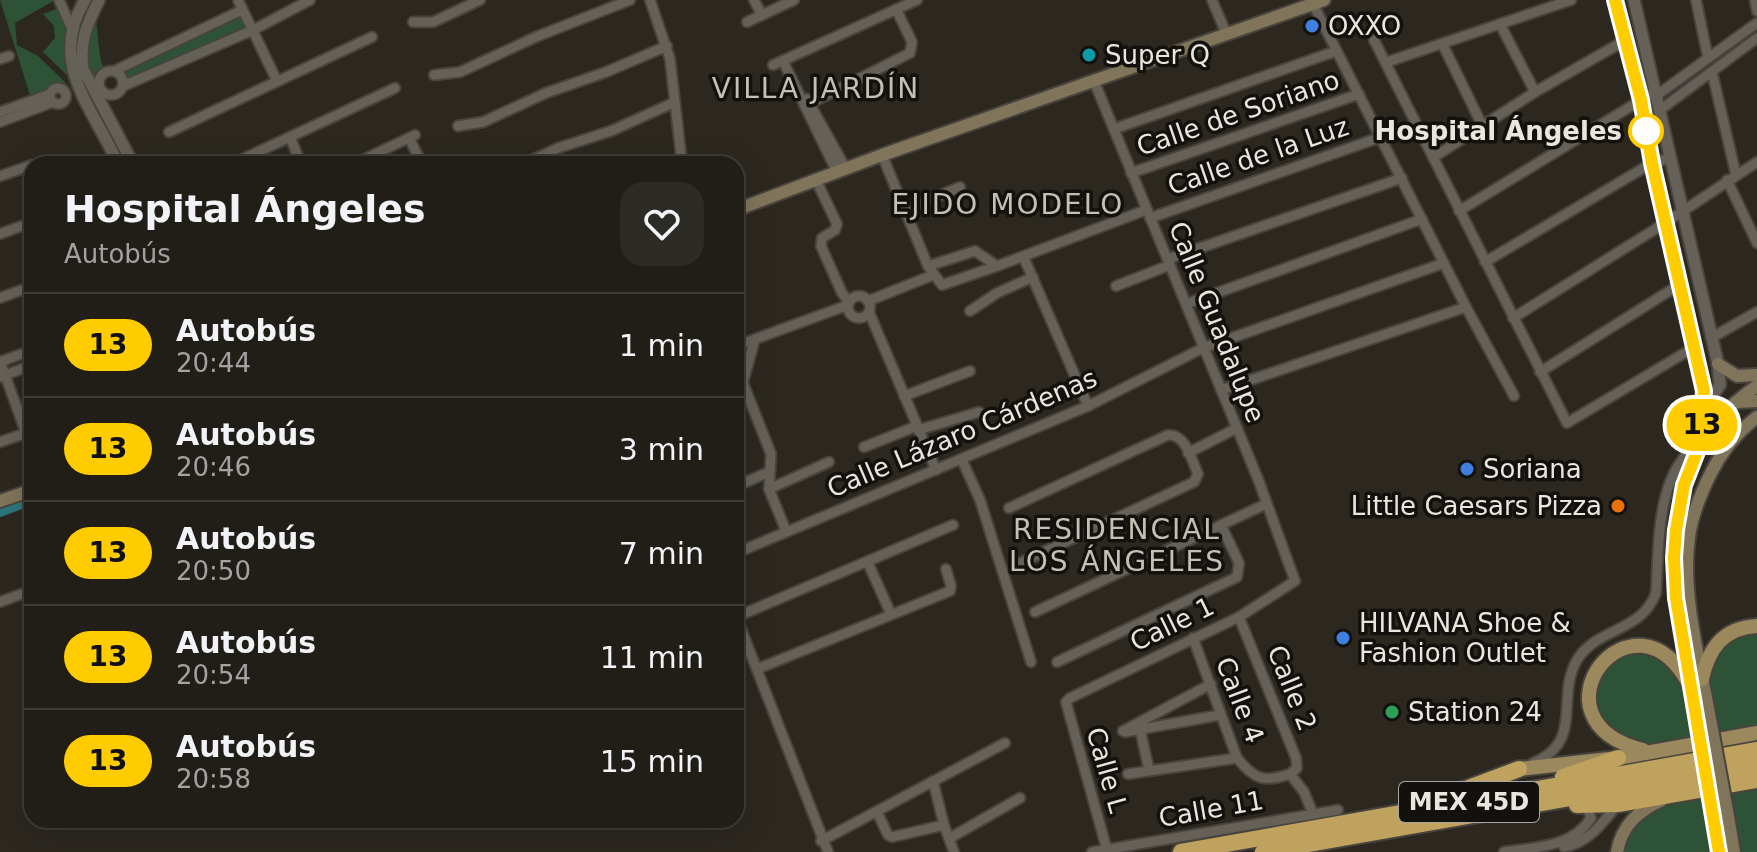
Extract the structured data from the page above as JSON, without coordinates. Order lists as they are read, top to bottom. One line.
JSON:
{"streets":{"highway":["MEX 45D"],"street":["Calle de Soriano","Calle de la Luz","Calle Guadalupe","Calle Lázaro Cárdenas","Calle 1","Calle 2","Calle 4","Calle L","Calle 11"]},"crossings":[["Calle de Soriano","Calle Guadalupe"],["Calle de la Luz","Calle Guadalupe"],["Calle Guadalupe","Calle Lázaro Cárdenas"],["Calle Guadalupe","Calle 1"],["Calle 1","Calle 2"],["Calle 1","Calle 4"],["Calle 1","Calle L"],["Calle 2","Calle 4"],["Calle 2","MEX 45D"],["Calle 2","Calle 11"],["Calle L","Calle 11"],["MEX 45D","Calle 11"]],"districts":["VILLA JARDÍN","EJIDO MODELO","RESIDENCIAL LOS ÁNGELES"],"places":["OXXO","Super Q","Hospital Ángeles","Soriana","Little Caesars Pizza","HILVANA Shoe & Fashion Outlet","Station 24"],"lines":["bus line 13"],"page":{"on_map":"13","heading":["Hospital Ángeles","Autobús"],"list":[{"mark":"13","name":"Autobús","note":"20:44","value":"1 min"},{"mark":"13","name":"Autobús","note":"20:46","value":"3 min"},{"mark":"13","name":"Autobús","note":"20:50","value":"7 min"},{"mark":"13","name":"Autobús","note":"20:54","value":"11 min"},{"mark":"13","name":"Autobús","note":"20:58","value":"15 min"}]}}
